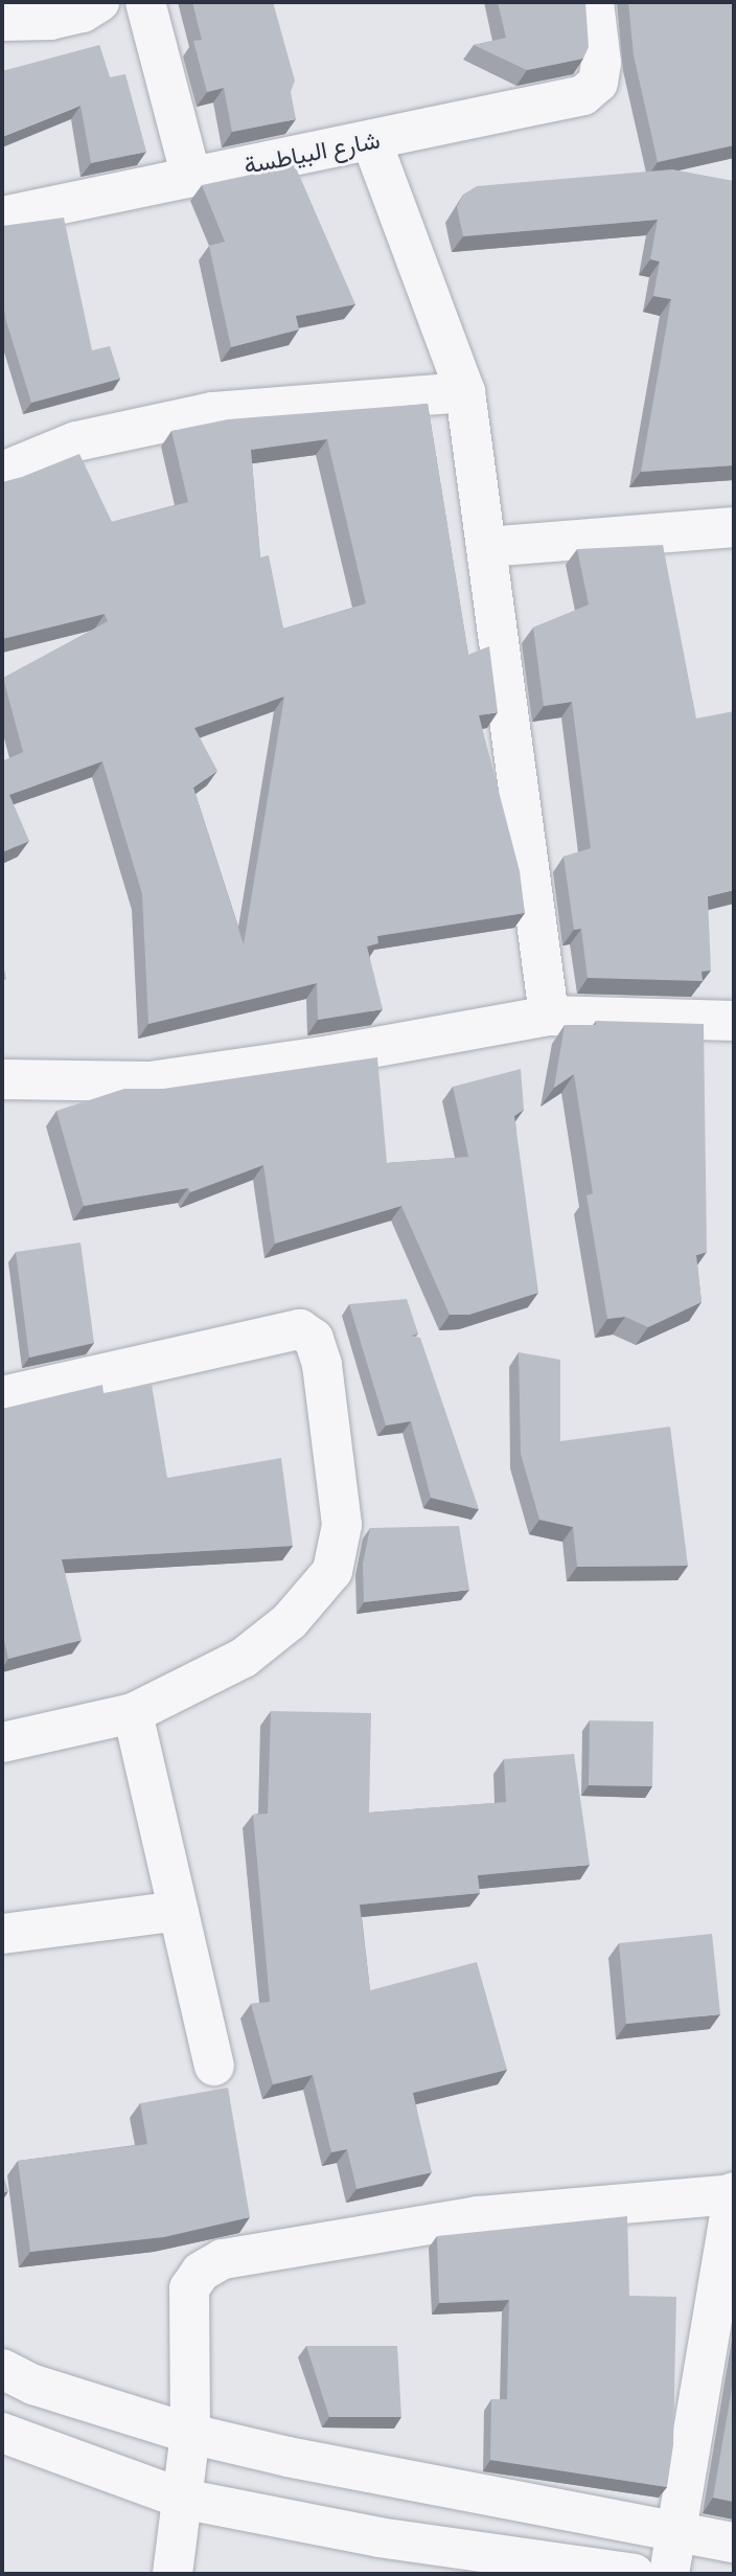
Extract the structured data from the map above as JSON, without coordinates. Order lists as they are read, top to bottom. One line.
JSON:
{"streets":{"street":["شارع البياطسة"]}}
